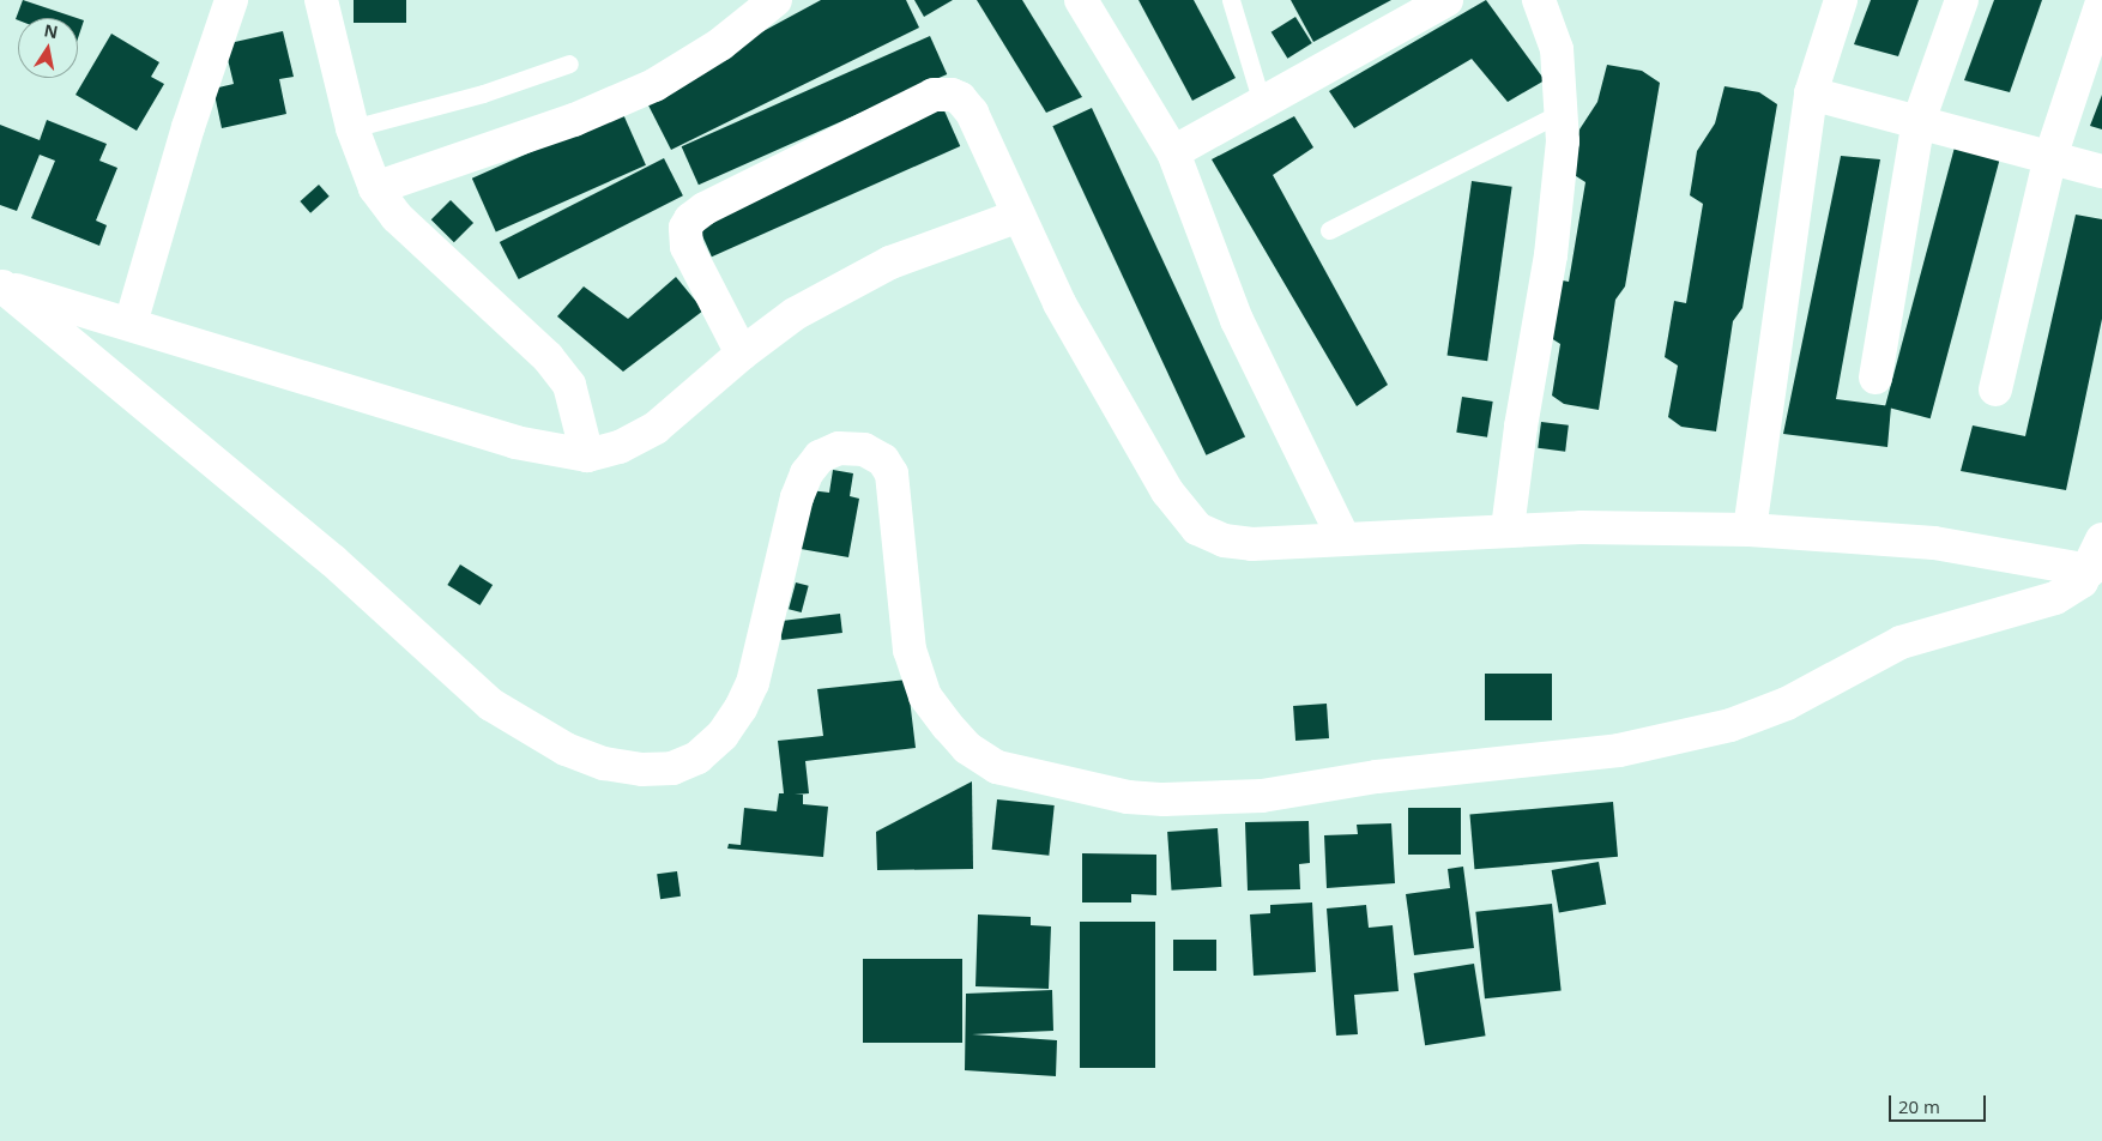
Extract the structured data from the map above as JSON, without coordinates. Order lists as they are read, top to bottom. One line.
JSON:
{"scale_bar":"20 m","north":"top"}
